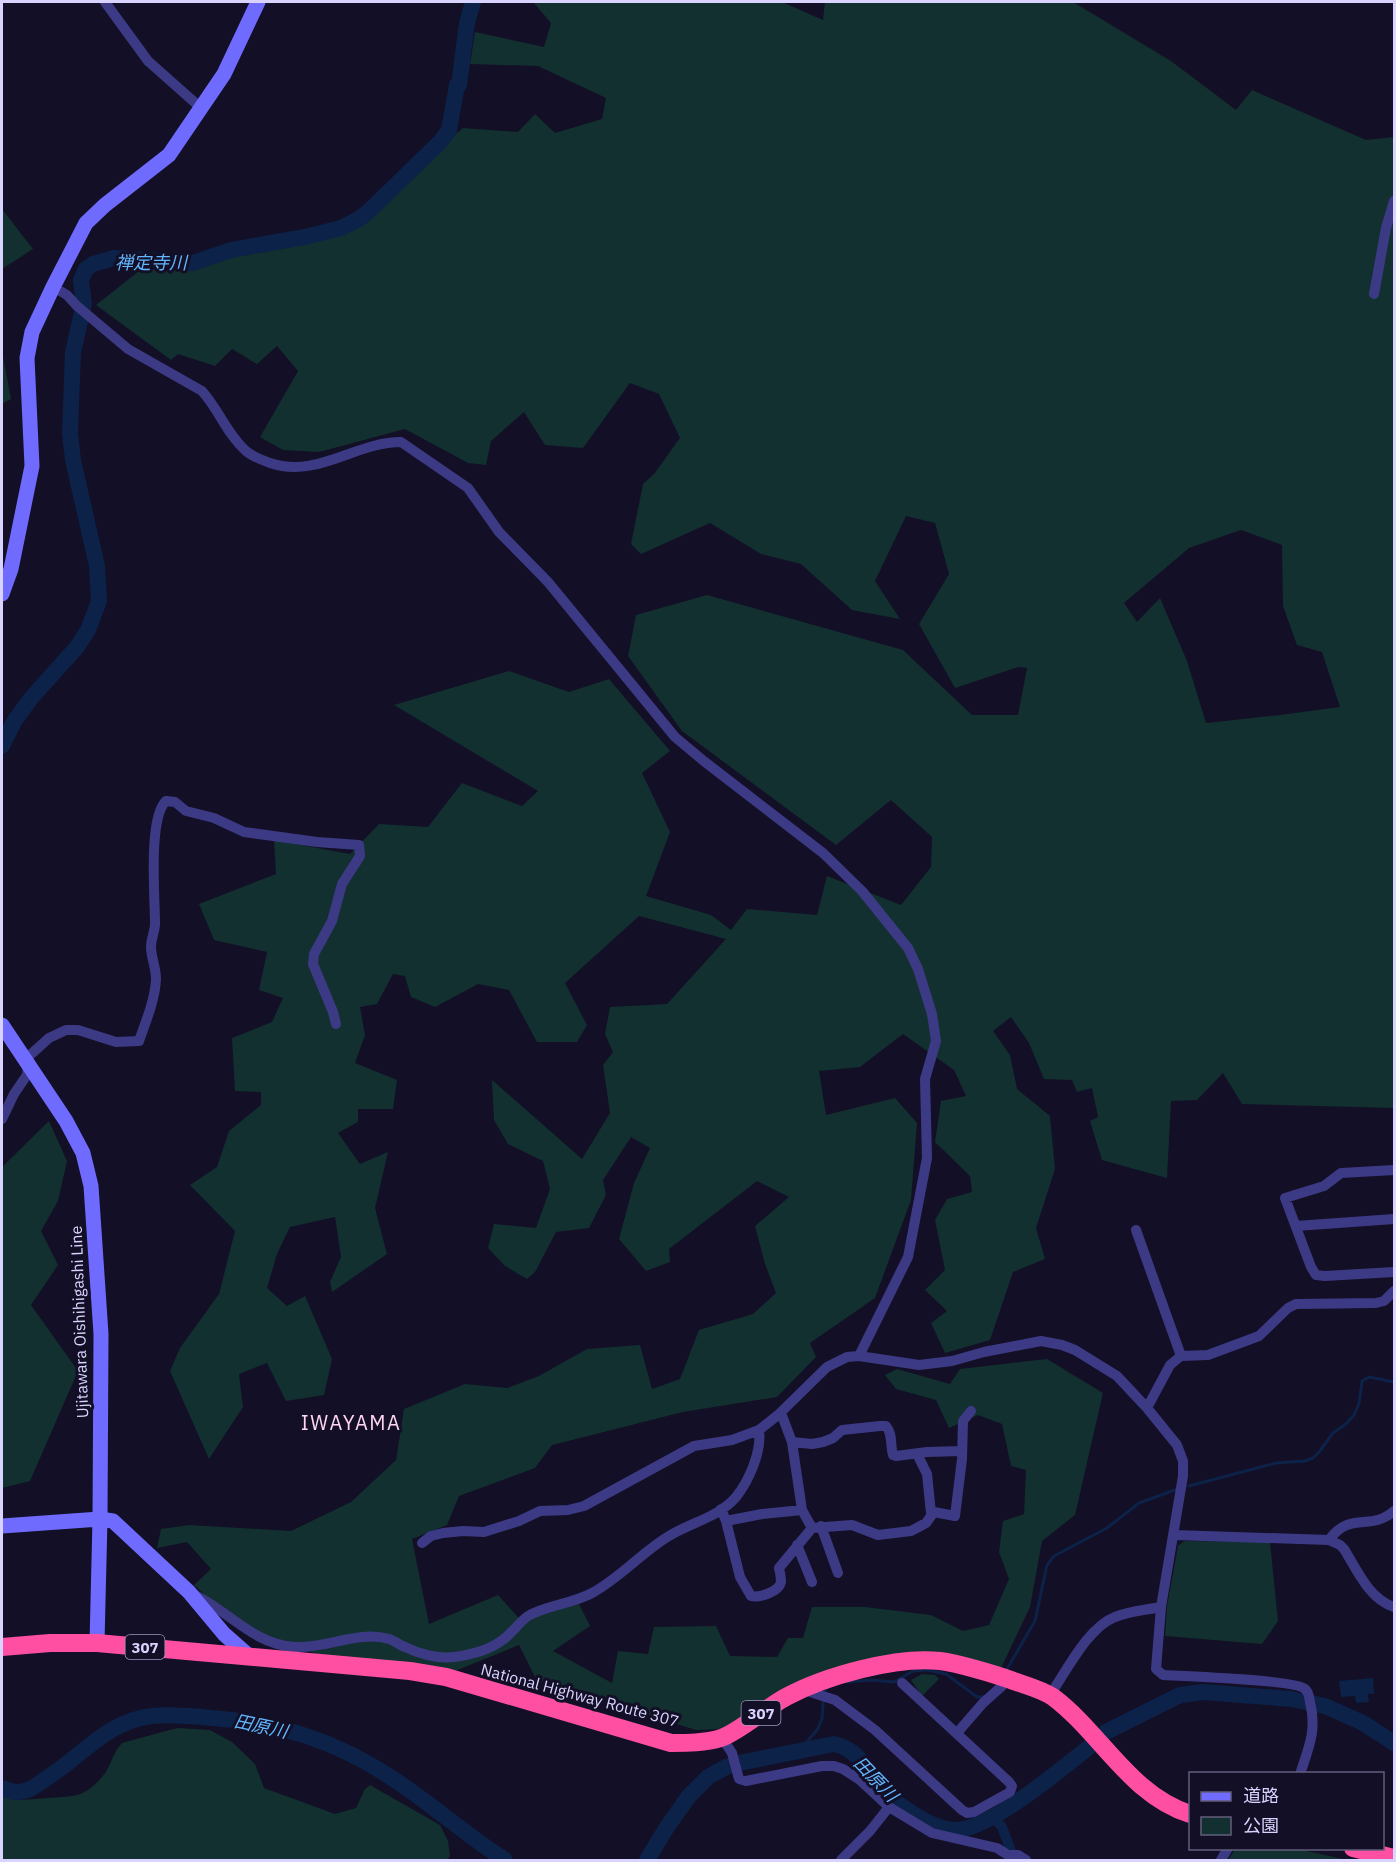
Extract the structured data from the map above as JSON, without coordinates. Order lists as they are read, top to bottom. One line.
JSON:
{"streets":{"highway":["307","National Highway Route 307"],"main road":["Ujitawara Oishihigashi Line"]},"crossings":[["Ujitawara Oishihigashi Line","National Highway Route 307"]],"districts":["IWAYAMA"],"water":["禅定寺川","田原川"],"legend":["道路","公園"]}
